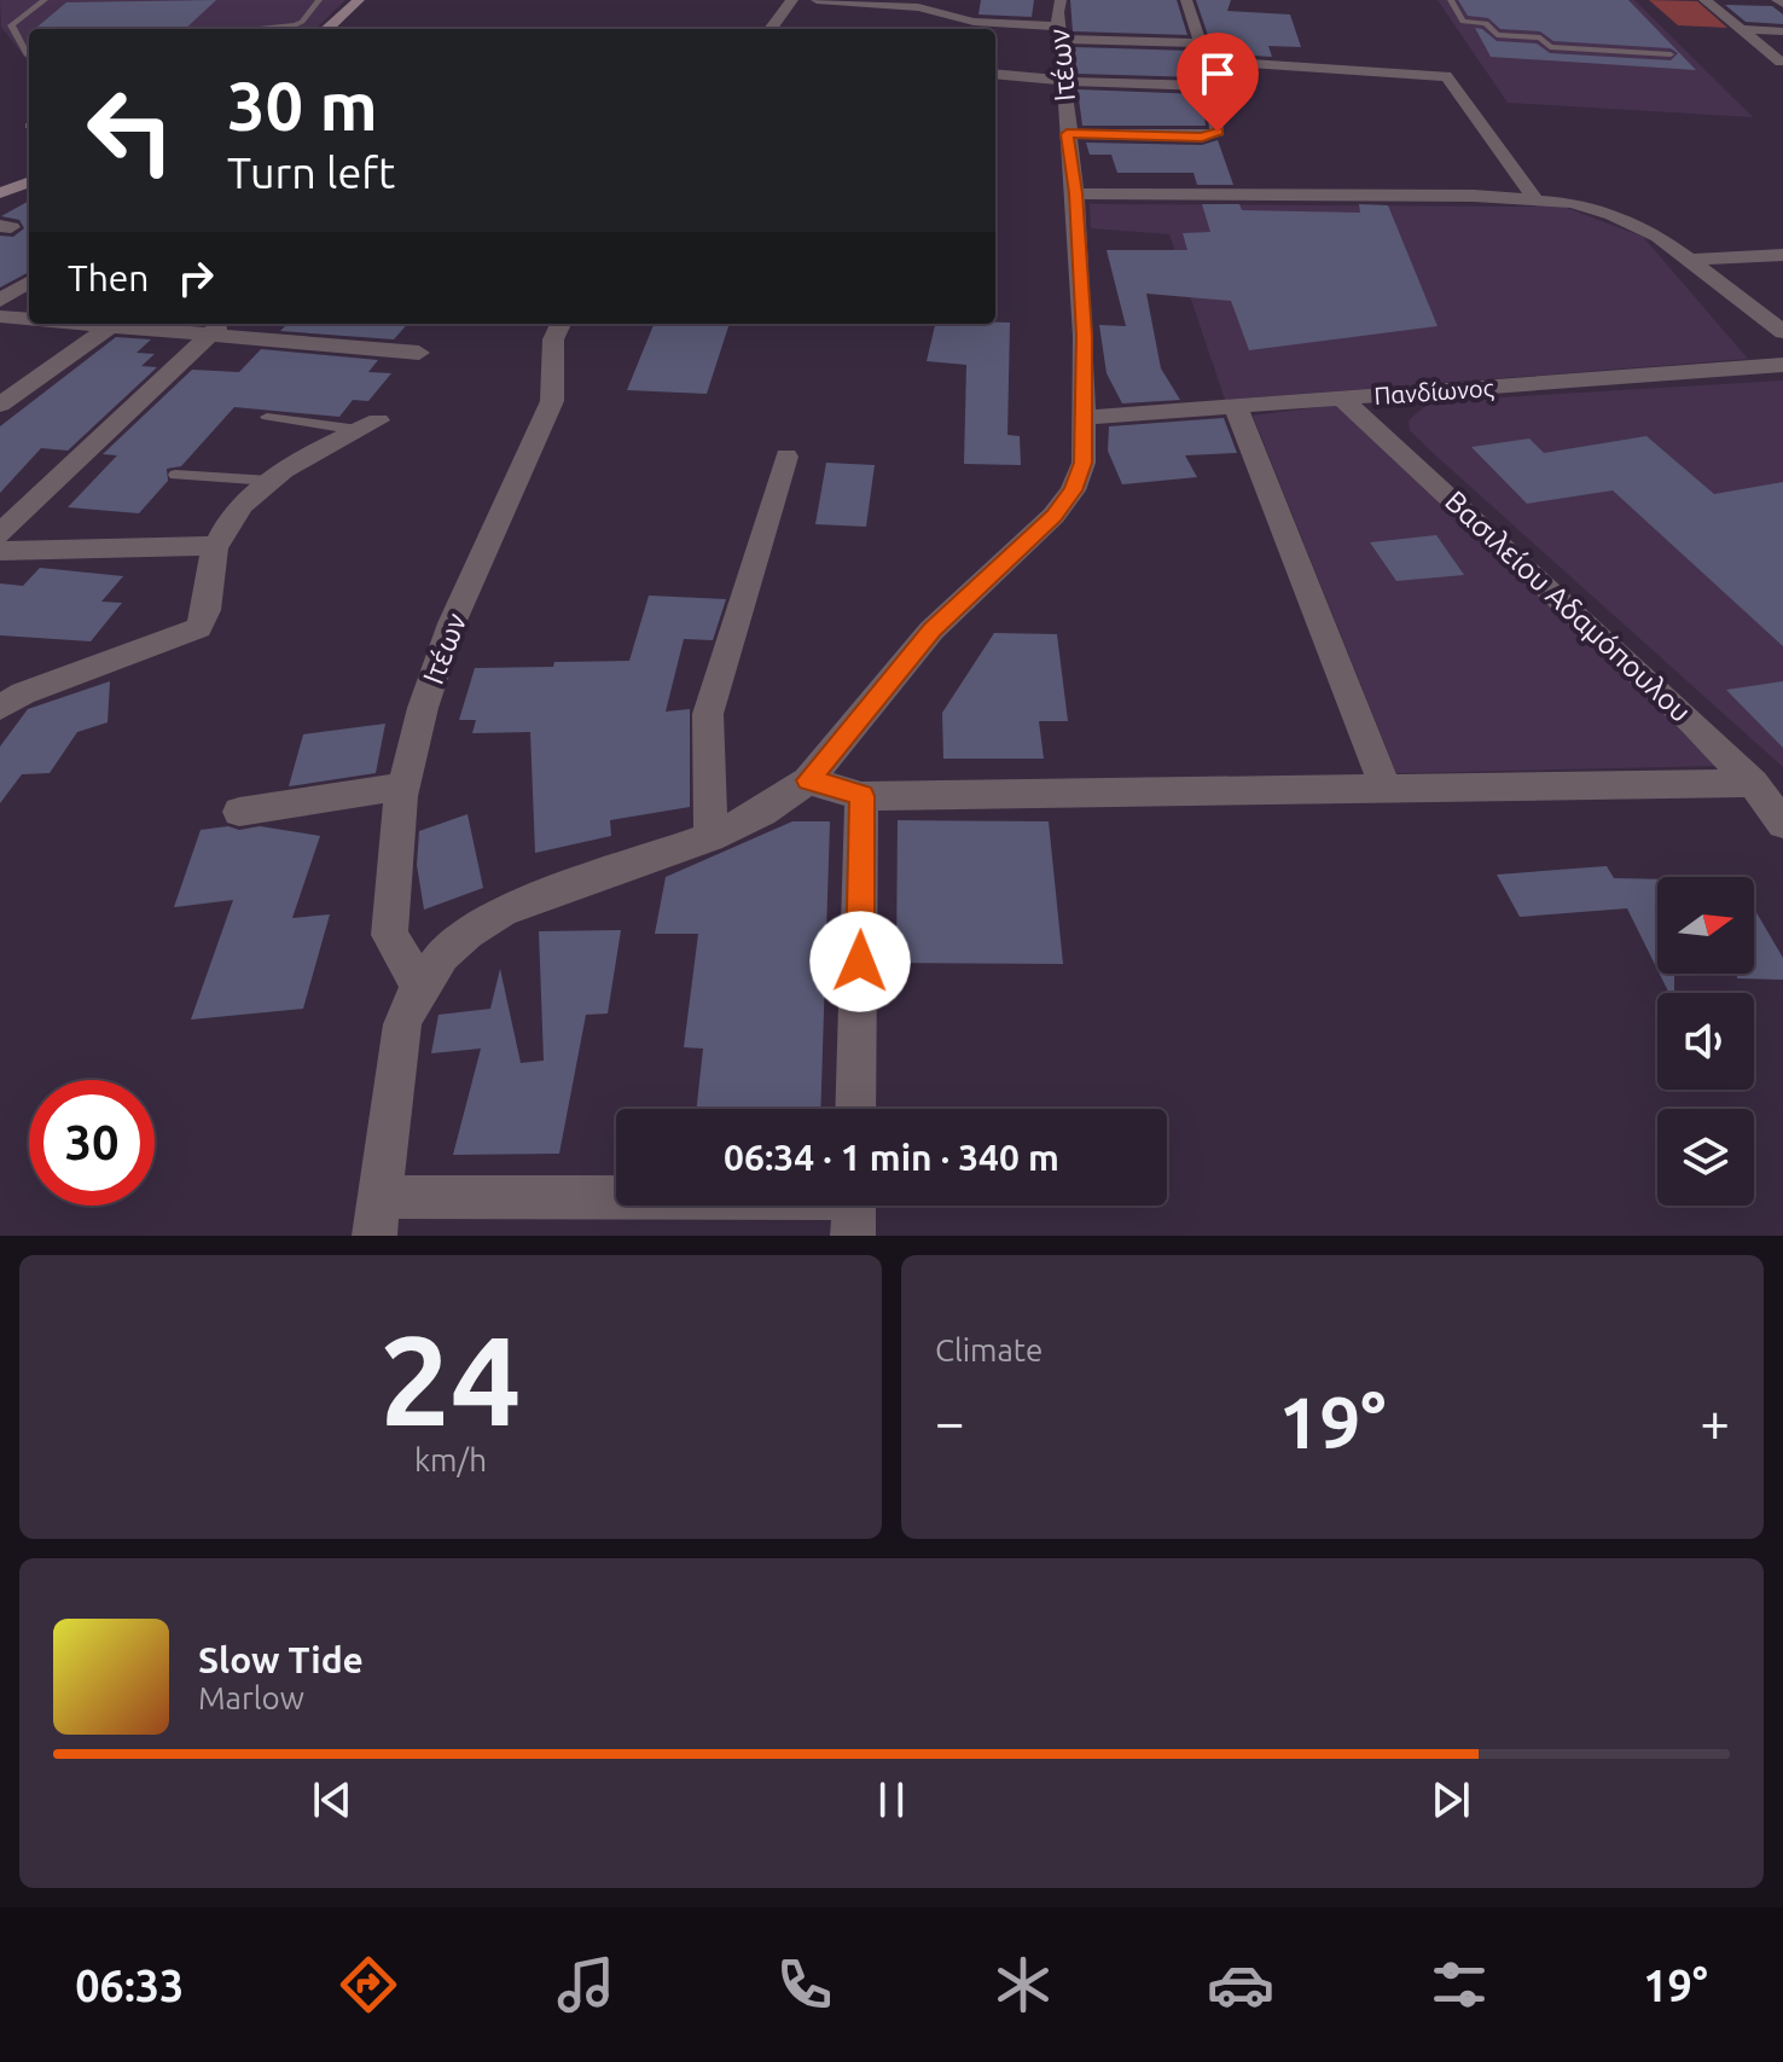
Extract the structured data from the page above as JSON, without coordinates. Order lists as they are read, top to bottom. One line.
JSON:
{"streets":{"street":["Ιτέων","Πανδίωνος","Βασιλείου Αδαμόπουλου"]},"crossings":[["Ιτέων","Πανδίωνος"],["Πανδίωνος","Βασιλείου Αδαμόπουλου"]],"north":"right","page":{"turn":["30 m","Turn left"],"then":"Then","limit":"30","trip":"06:34 · 1 min · 340 m","tile":[["24","km/h"],"Climate"],"heat":["−","19°","+"],"song":["Slow Tide","Marlow"],"tabs":["06:33","19°"]}}
